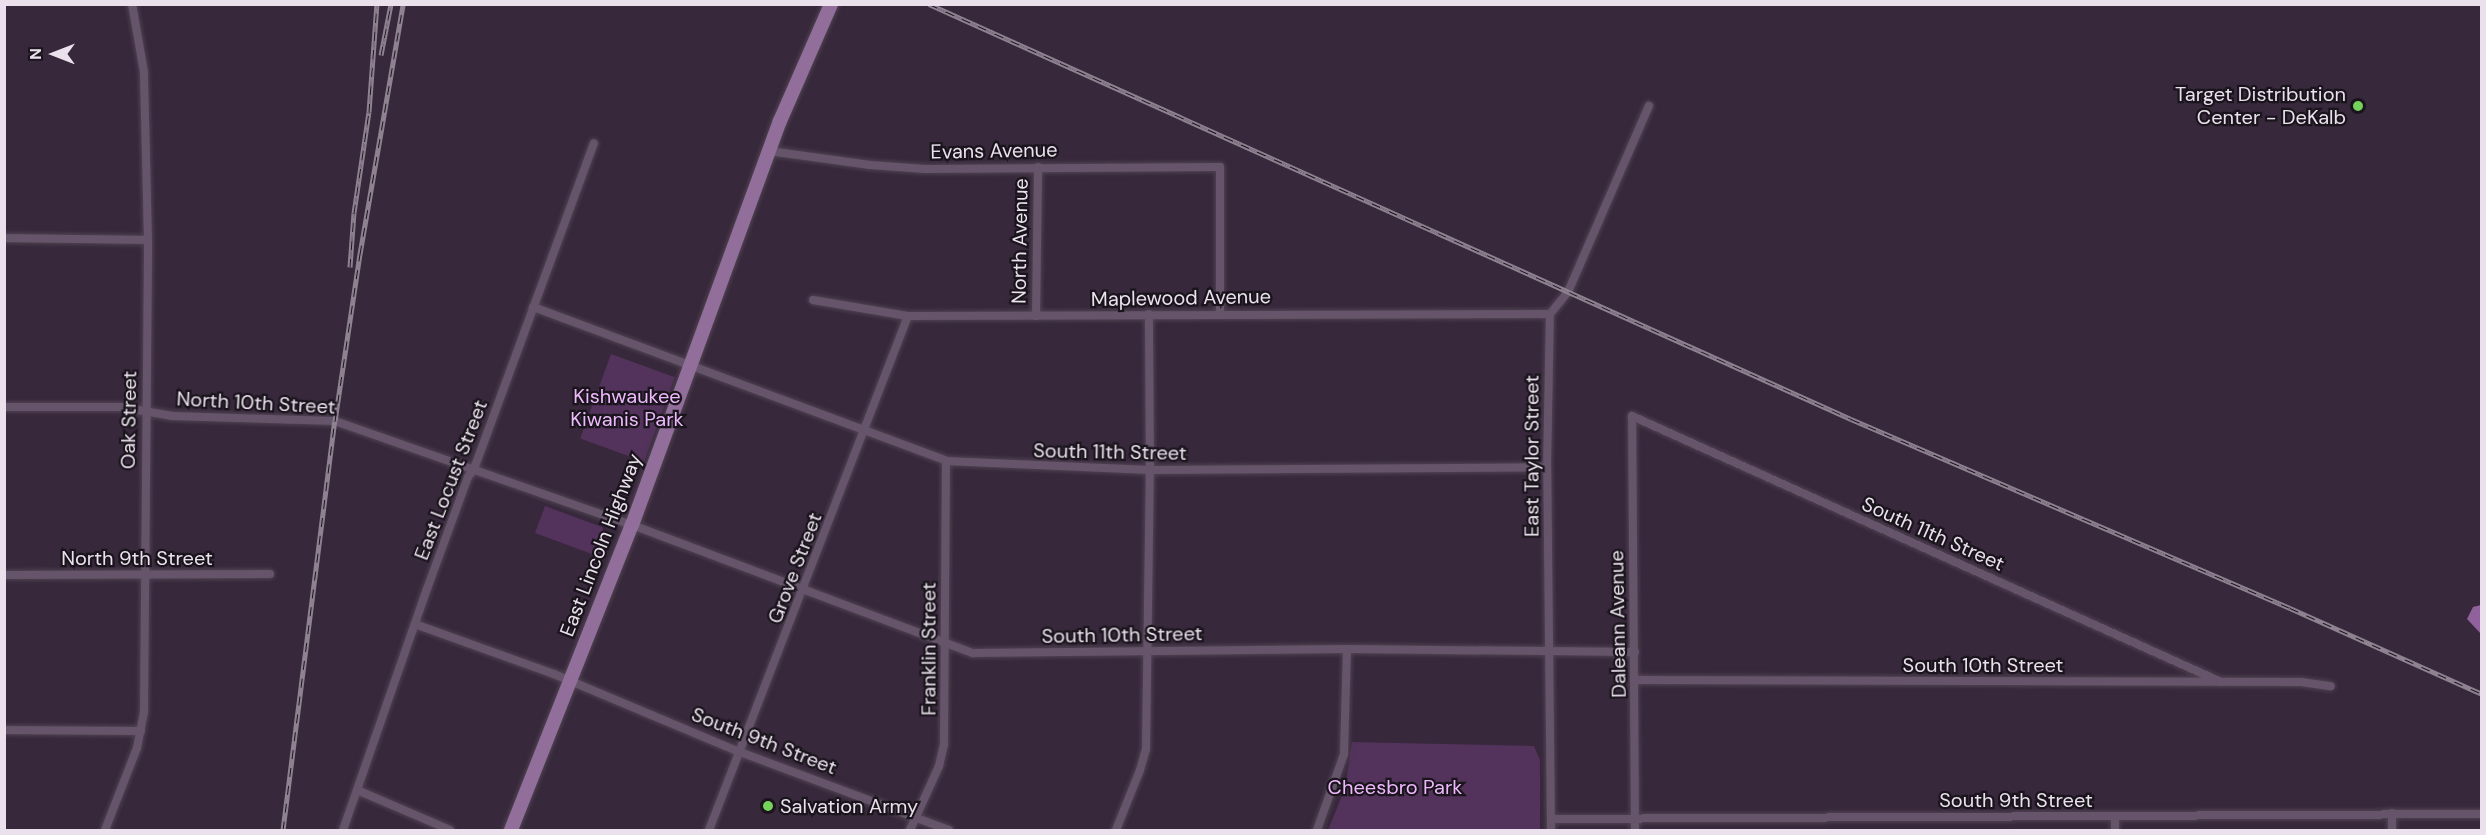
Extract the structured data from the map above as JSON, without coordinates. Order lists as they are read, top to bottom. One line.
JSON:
{"streets":{"main road":["East Lincoln Highway"],"street":["Evans Avenue","North Avenue","Maplewood Avenue","North 10th Street","Oak Street","South 11th Street","East Taylor Street","East Locust Street","North 9th Street","Grove Street","Daleann Avenue","South 10th Street","Franklin Street","South 9th Street"]},"crossings":[["Evans Avenue","North Avenue"],["Evans Avenue","Maplewood Avenue"],["Evans Avenue","East Lincoln Highway"],["North Avenue","Maplewood Avenue"],["Maplewood Avenue","East Taylor Street"],["Maplewood Avenue","Grove Street"],["North 10th Street","Oak Street"],["North 10th Street","East Locust Street"],["North 10th Street","East Lincoln Highway"],["North 10th Street","South 10th Street"],["Oak Street","North 9th Street"],["South 11th Street","East Taylor Street"],["South 11th Street","East Locust Street"],["South 11th Street","East Lincoln Highway"],["South 11th Street","Grove Street"],["South 11th Street","Daleann Avenue"],["South 11th Street","South 10th Street"],["South 11th Street","Franklin Street"],["East Taylor Street","South 10th Street"],["East Taylor Street","South 9th Street"],["East Lincoln Highway","South 10th Street"],["East Lincoln Highway","South 9th Street"],["Grove Street","South 10th Street"],["Grove Street","South 9th Street"],["Daleann Avenue","South 10th Street"],["Daleann Avenue","South 9th Street"],["South 10th Street","Franklin Street"],["Franklin Street","South 9th Street"]],"parks":["Kishwaukee Kiwanis Park","Cheesbro Park"],"places":["Target Distribution Center - DeKalb","Salvation Army"],"north":"left"}
